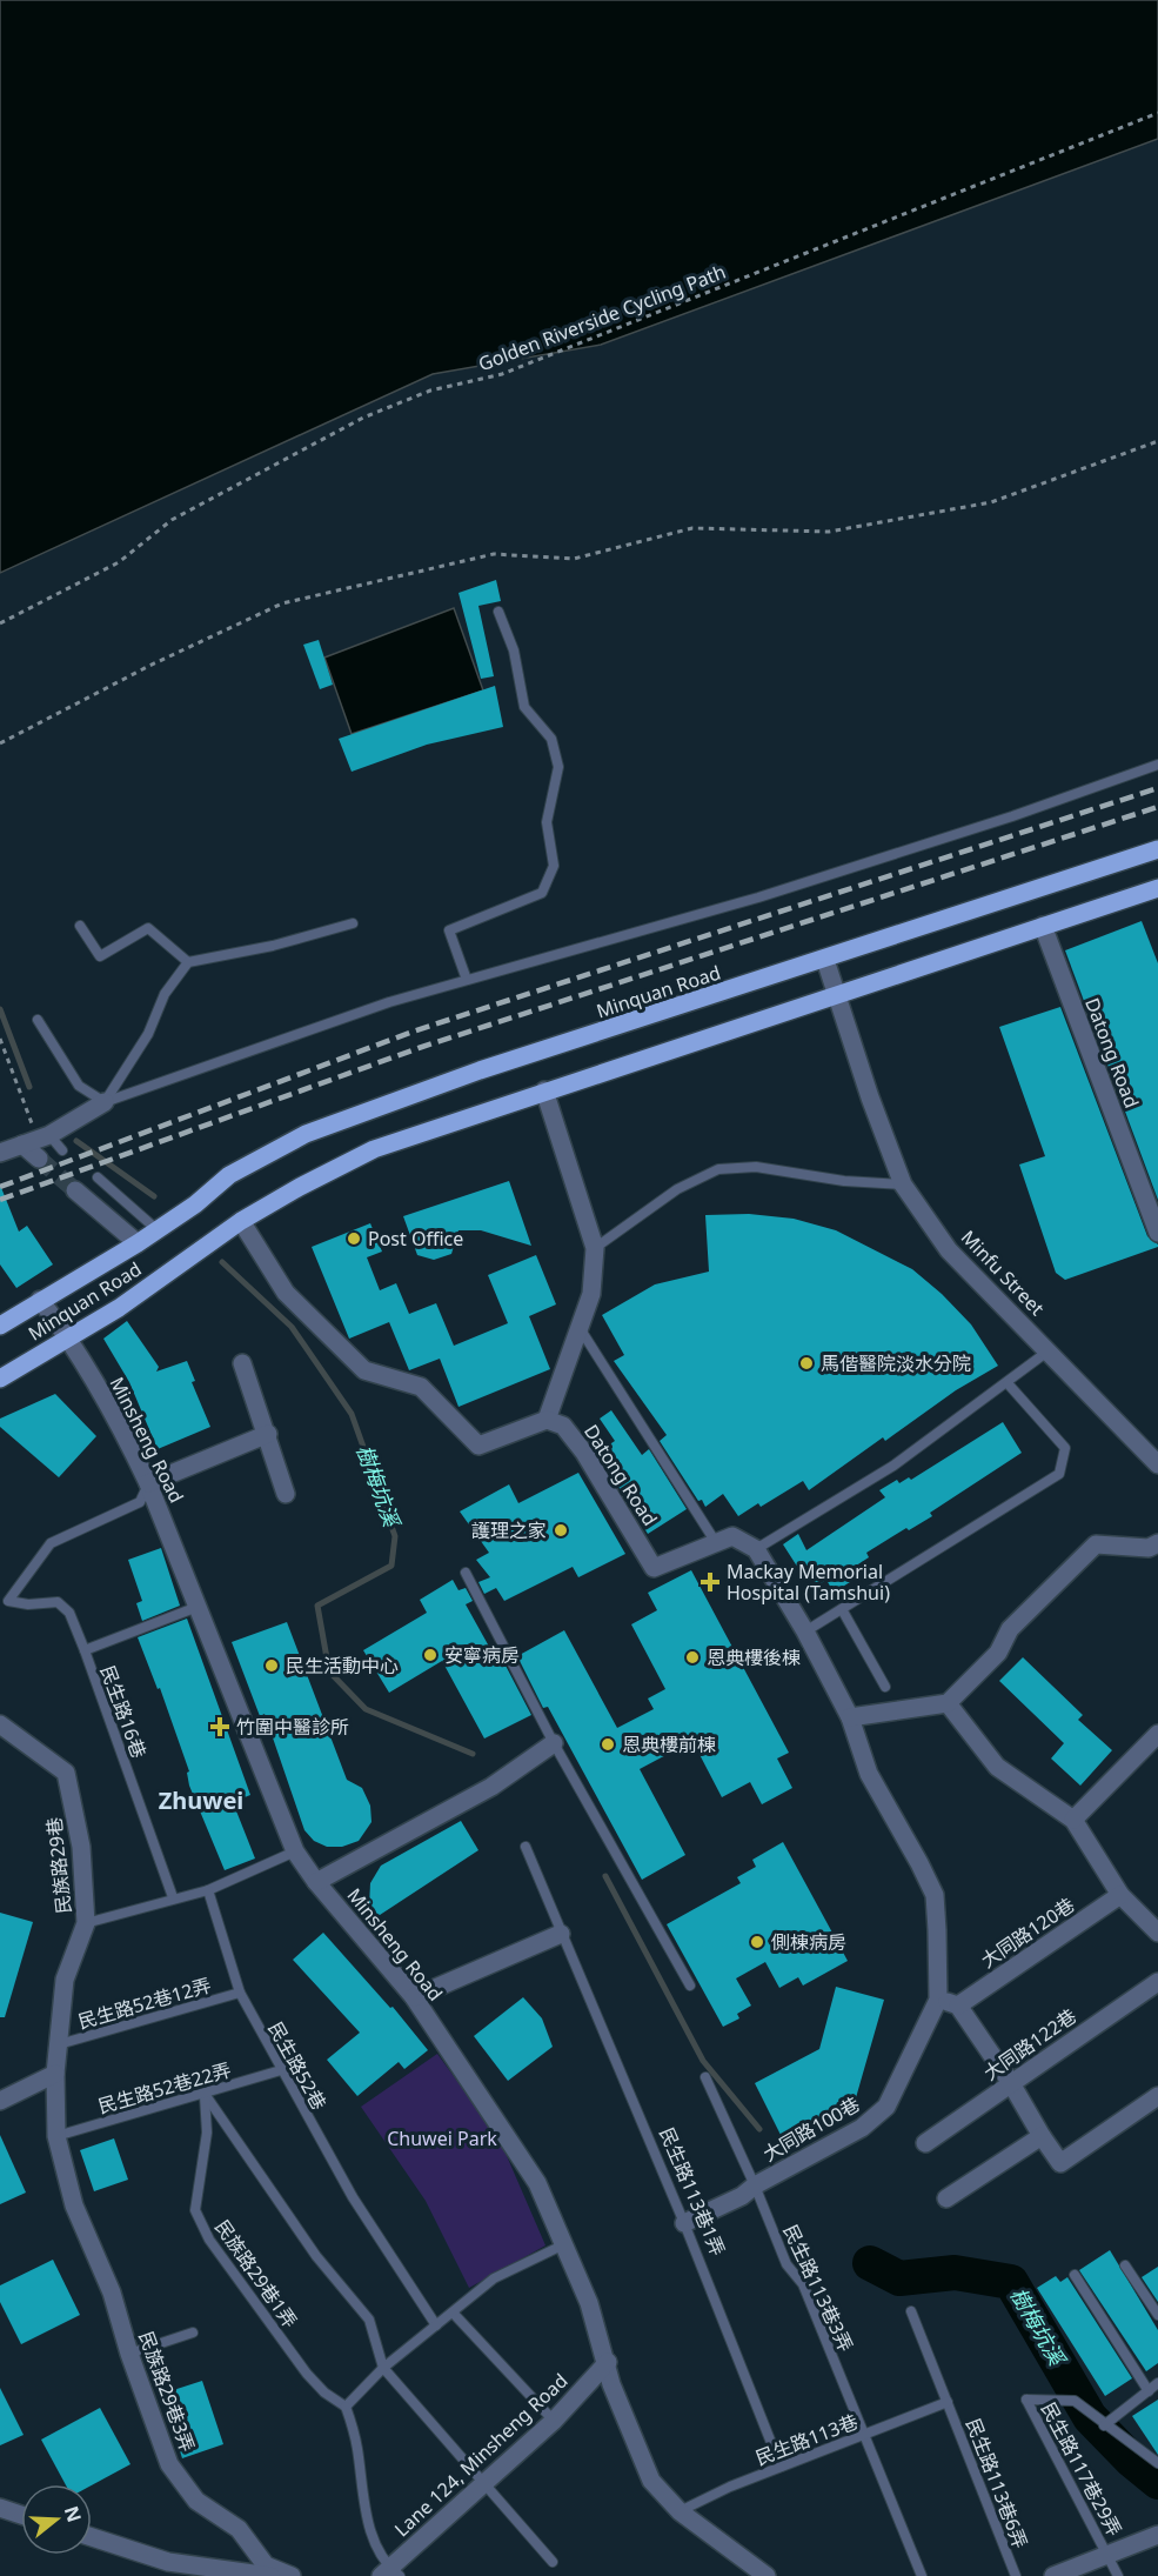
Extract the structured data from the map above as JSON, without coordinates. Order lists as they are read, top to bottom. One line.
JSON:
{"streets":{"main road":["Minquan Road"],"street":["Datong Road","Minfu Street","Minsheng Road","民族路29巷","大同路120巷","大同路122巷","大同路100巷","民族路29巷3弄","Lane 124, Minsheng Road"],"lane":["民生路16巷","民生路52巷12弄","民生路52巷","民生路52巷22弄","民生路113巷1弄","民族路29巷1弄","民生路113巷3弄","民生路113巷","民生路117巷29弄","民生路113巷6弄"],"path":["Golden Riverside Cycling Path"]},"crossings":[["Minquan Road","Minfu Street"],["Minquan Road","Minsheng Road"],["Minsheng Road","民生路16巷"],["Minsheng Road","民生路113巷"],["Minsheng Road","Lane 124, Minsheng Road"],["民族路29巷","民生路52巷12弄"],["民族路29巷","民生路52巷22弄"],["民族路29巷","民族路29巷3弄"],["民生路52巷12弄","民生路52巷"],["民生路52巷","民生路52巷22弄"],["民生路52巷22弄","民族路29巷1弄"],["民生路52巷22弄","民族路29巷3弄"],["大同路100巷","民生路113巷1弄"],["大同路100巷","民生路113巷3弄"],["民生路113巷1弄","民生路113巷"],["民生路113巷3弄","民生路113巷"],["民生路113巷","民生路113巷6弄"]],"districts":["Zhuwei"],"water":["樹梅坑溪"],"parks":["Chuwei Park"],"places":{"other":["Post Office","馬偕醫院淡水分院","護理之家","安寧病房","恩典樓後棟","民生活動中心","恩典樓前棟","側棟病房"],"health":["Mackay Memorial Hospital (Tamshui)","竹圍中醫診所"]},"north":"right"}
